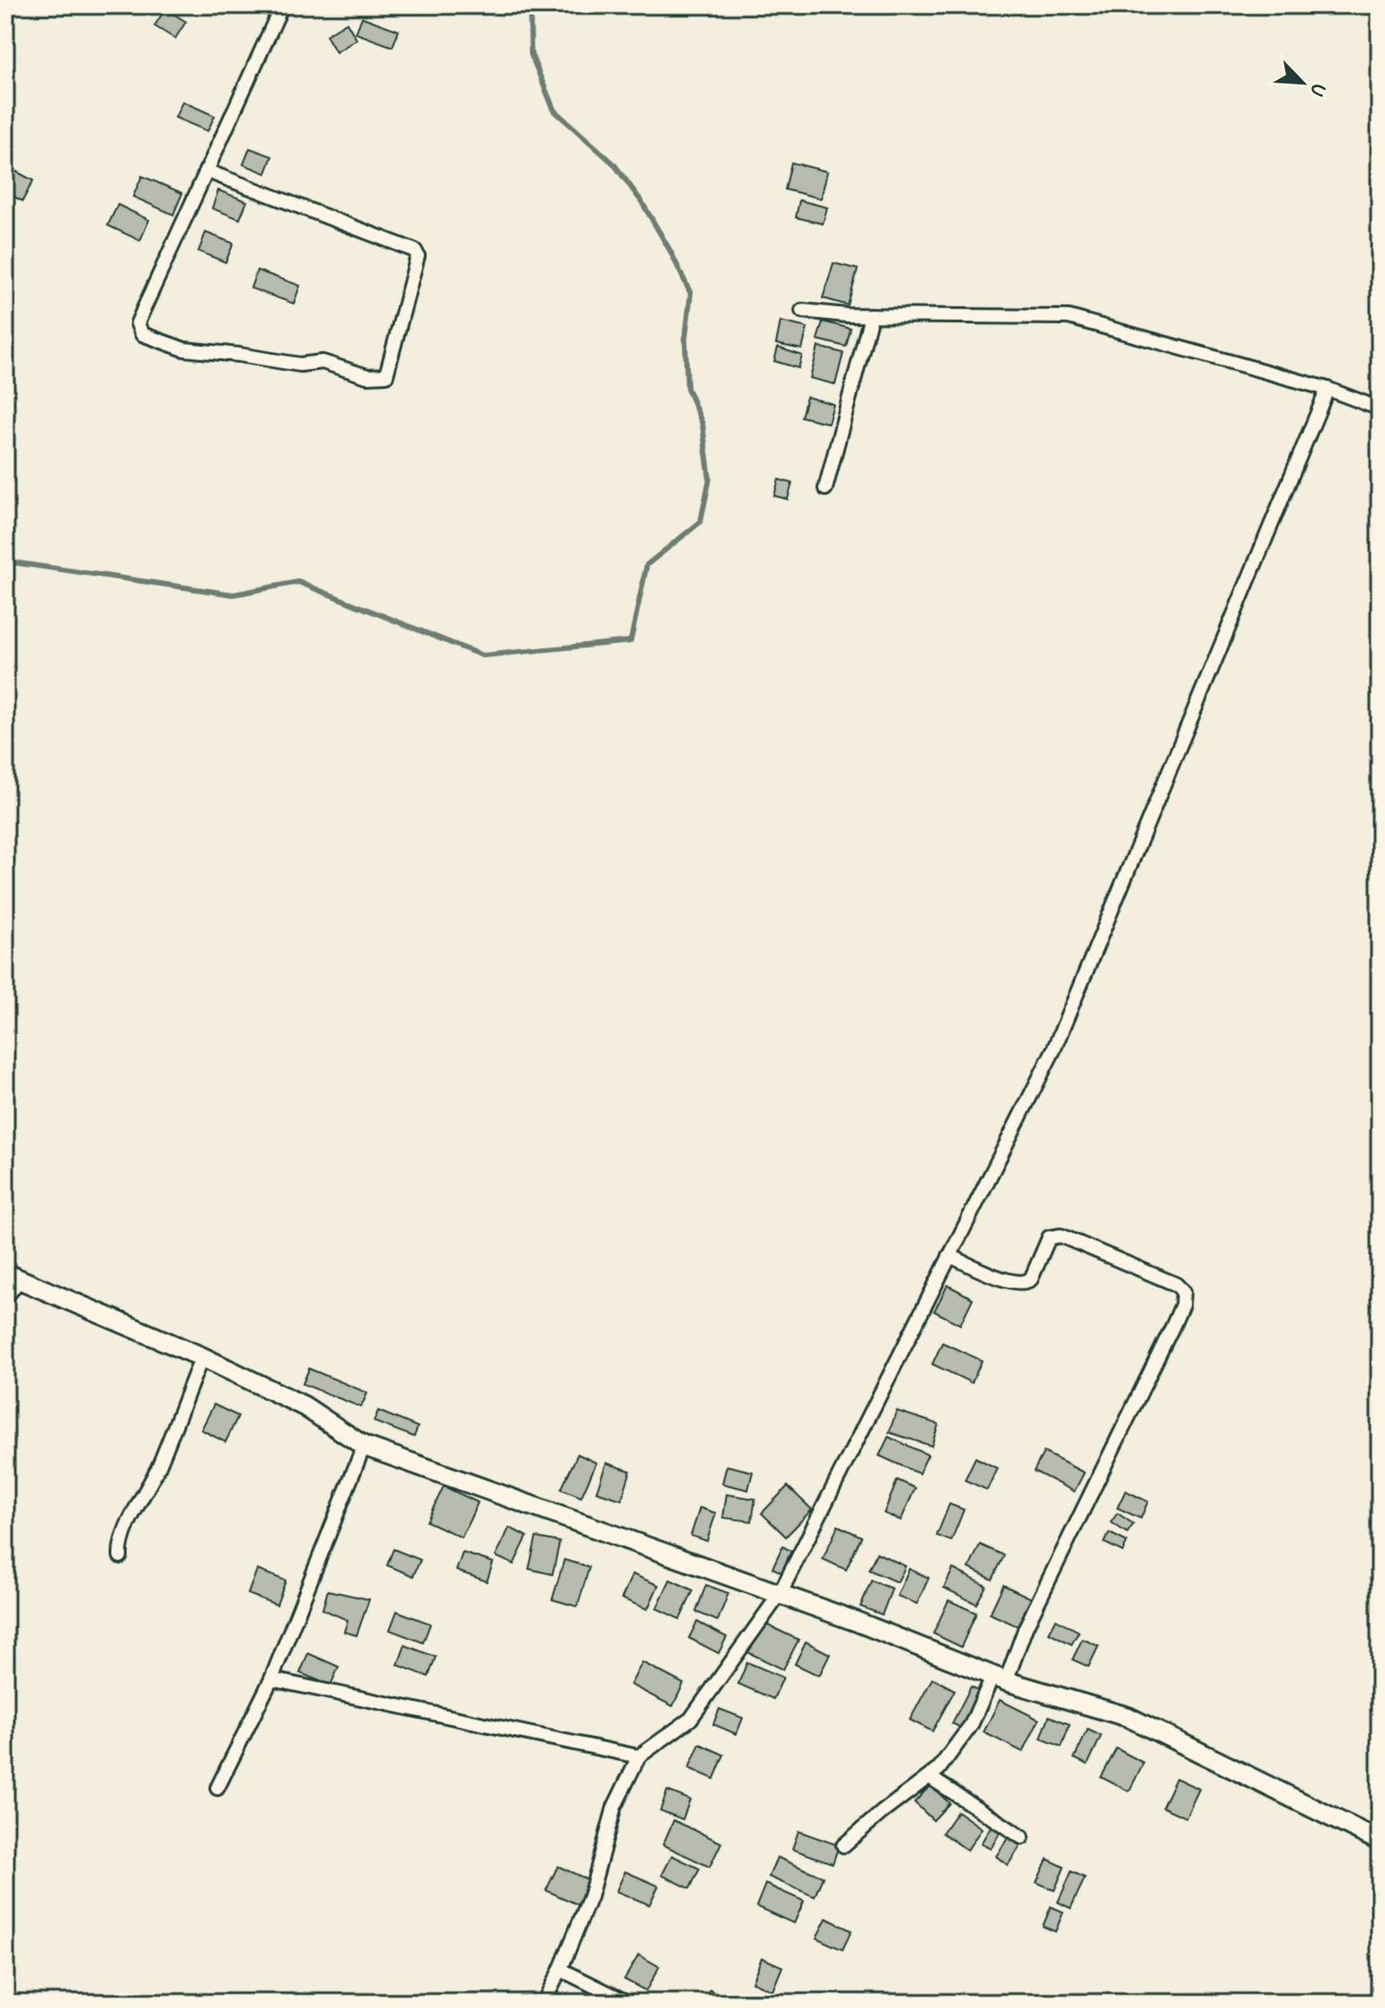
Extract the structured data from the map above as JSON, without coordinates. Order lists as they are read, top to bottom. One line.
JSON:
{"north":"bottom right"}
